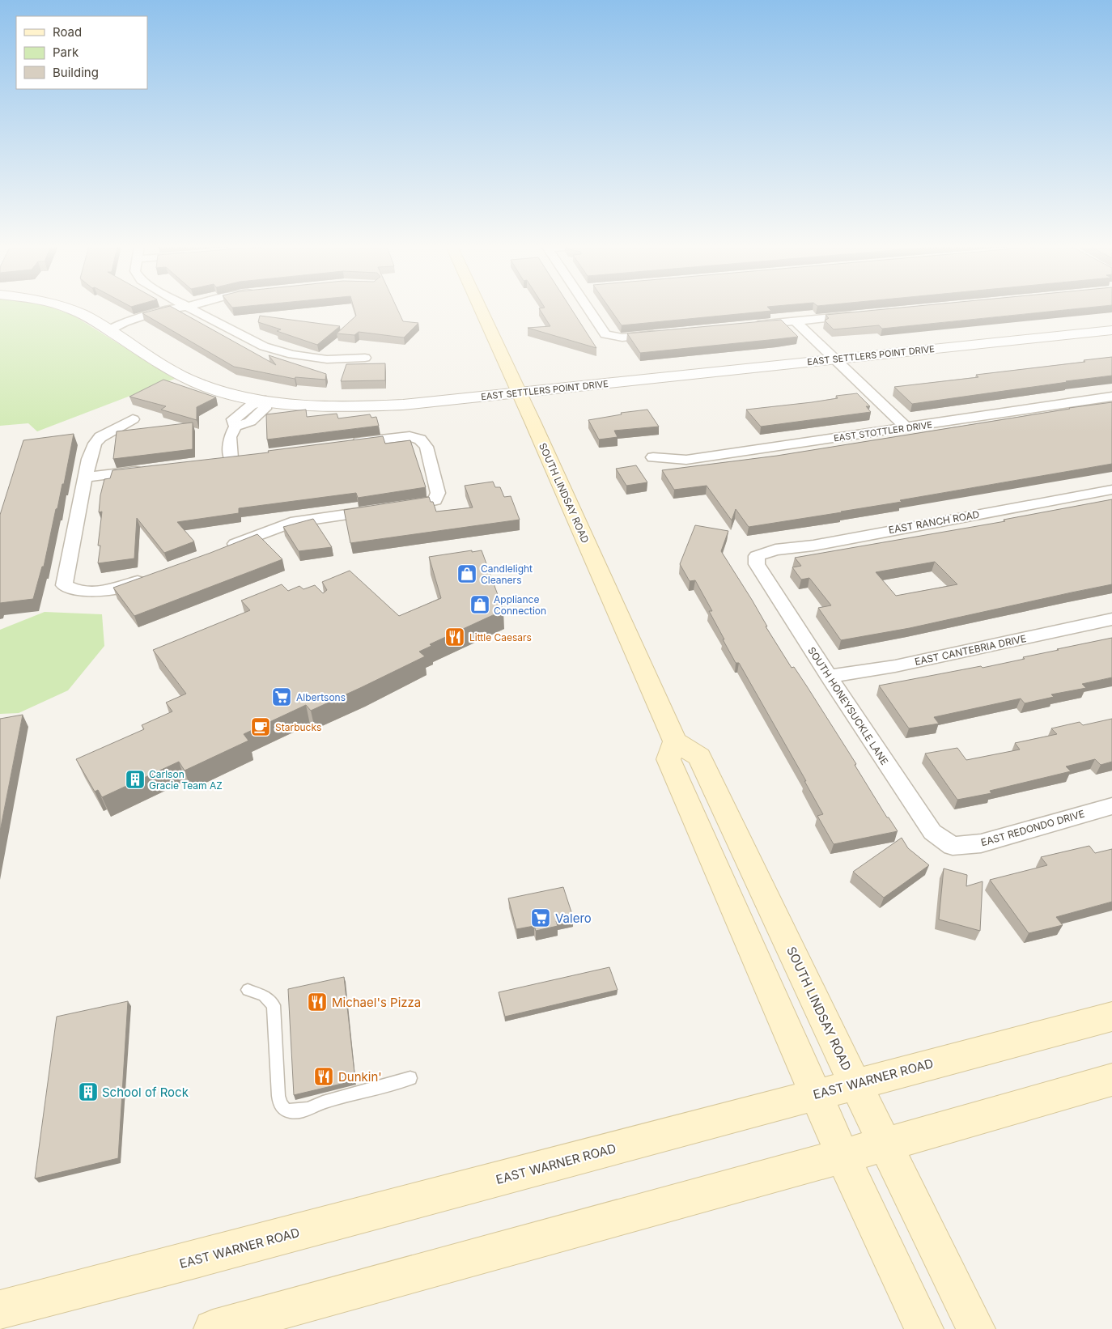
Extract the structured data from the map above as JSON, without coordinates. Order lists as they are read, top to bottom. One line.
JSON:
{"streets":{"main road":["SOUTH LINDSAY ROAD","EAST WARNER ROAD"],"street":["EAST SETTLERS POINT DRIVE","EAST STOTTLER DRIVE","EAST RANCH ROAD","EAST CANTEBRIA DRIVE","SOUTH HONEYSUCKLE LANE","EAST REDONDO DRIVE"]},"crossings":[["EAST SETTLERS POINT DRIVE","SOUTH LINDSAY ROAD"],["SOUTH LINDSAY ROAD","EAST WARNER ROAD"],["EAST RANCH ROAD","SOUTH HONEYSUCKLE LANE"],["EAST CANTEBRIA DRIVE","SOUTH HONEYSUCKLE LANE"],["SOUTH HONEYSUCKLE LANE","EAST REDONDO DRIVE"]],"places":{"shop":["Candlelight Cleaners","Appliance Connection"],"restaurant":["Little Caesars","Michael's Pizza","Dunkin'"],"supermarket":["Albertsons","Valero"],"cafe":["Starbucks"],"building":["Carlson Gracie Team AZ","School of Rock"]},"legend":["Road","Park","Building"]}
